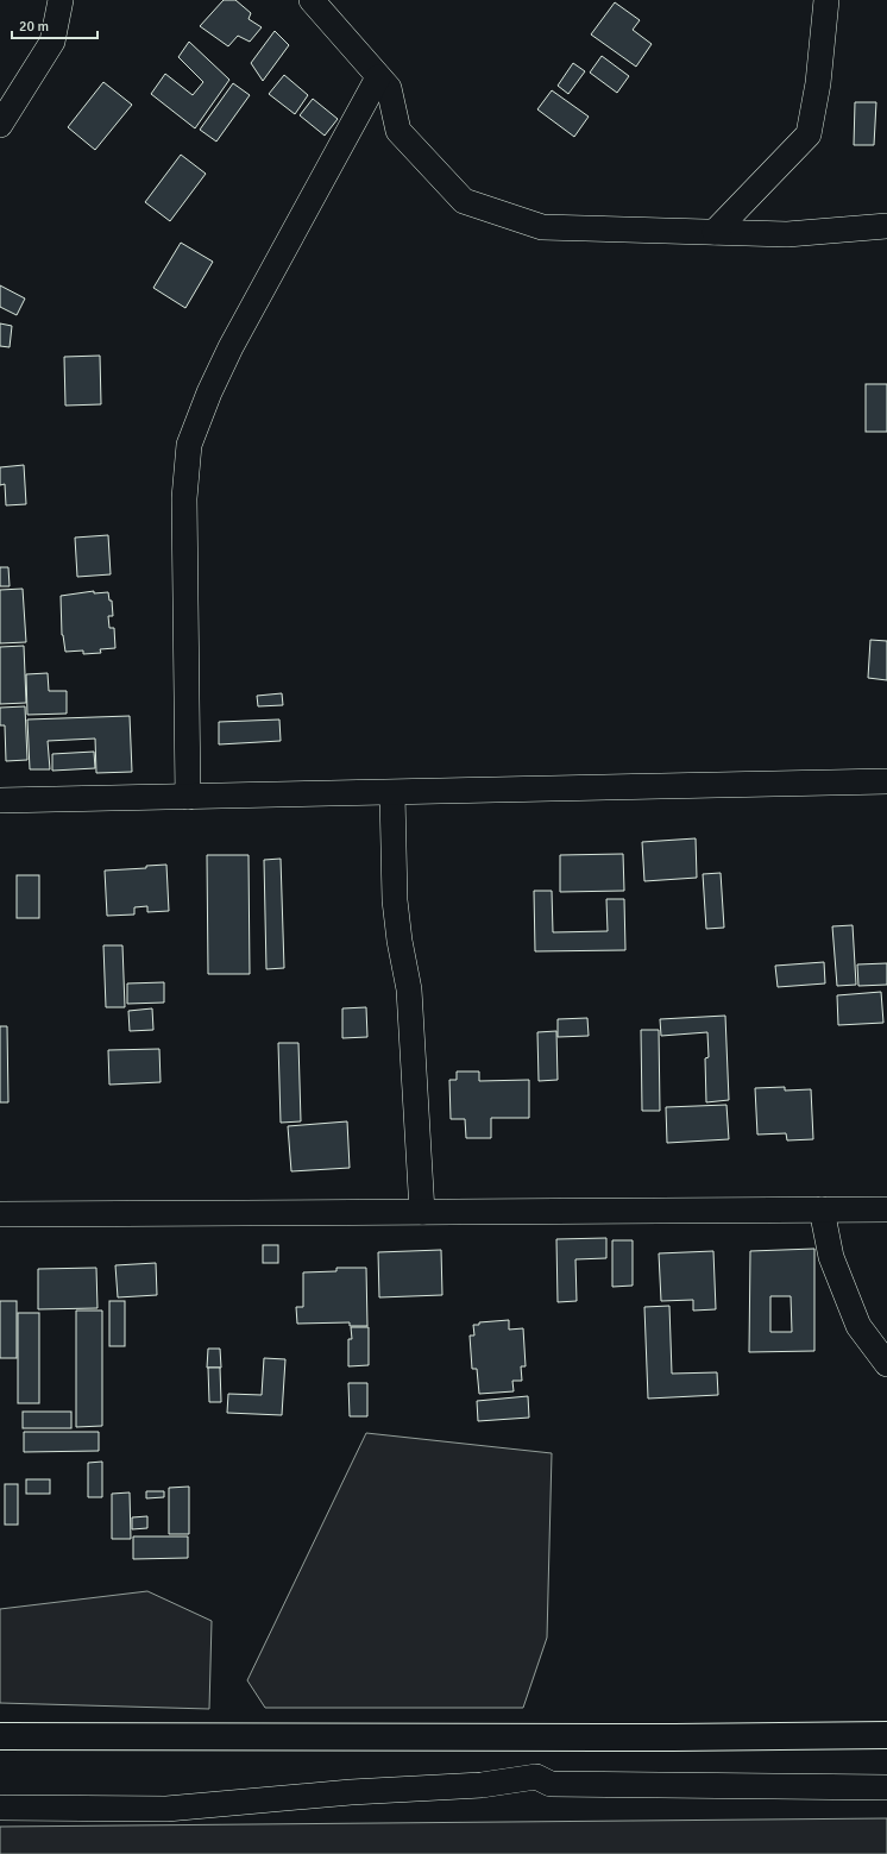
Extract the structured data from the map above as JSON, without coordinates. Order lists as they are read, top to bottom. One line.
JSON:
{"scale_bar":"20 m"}
